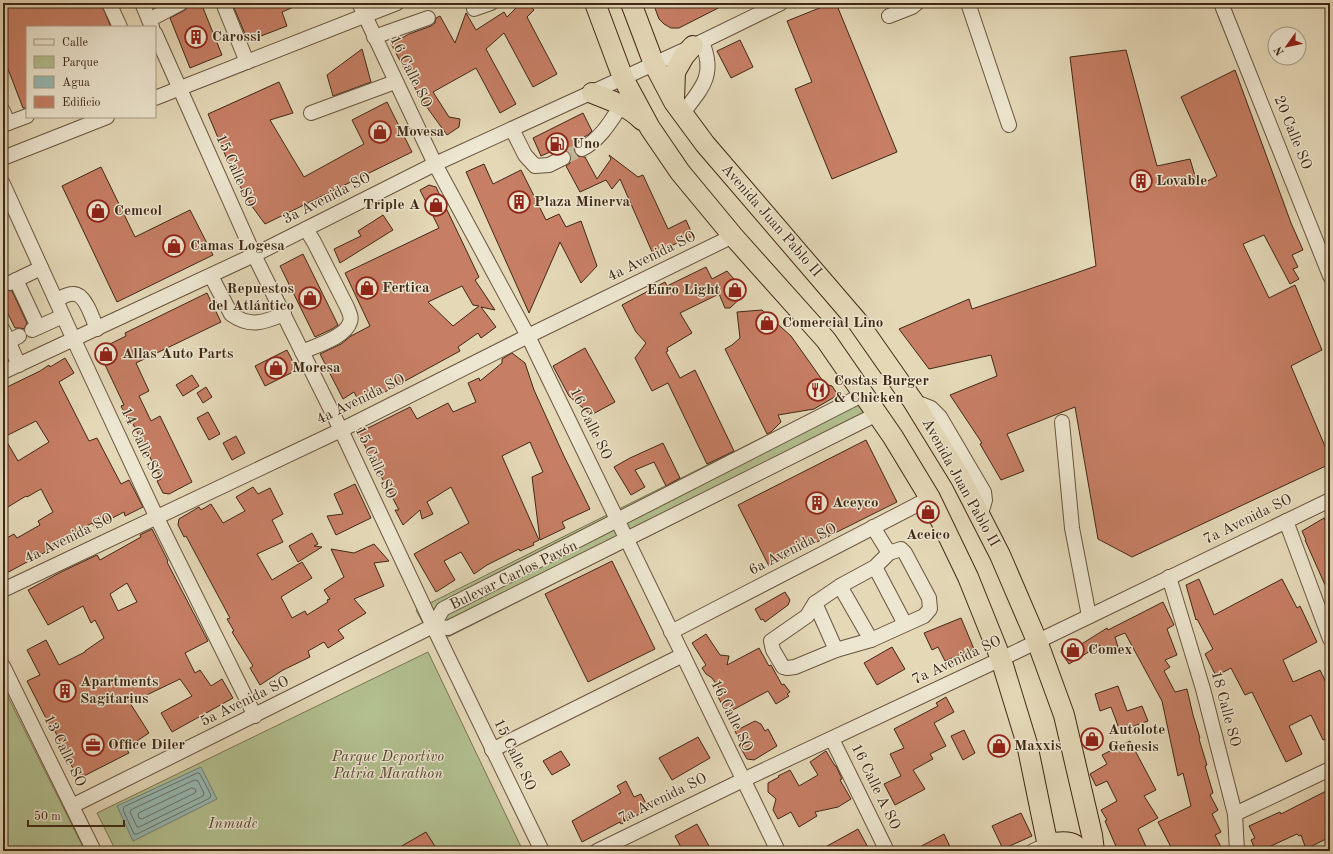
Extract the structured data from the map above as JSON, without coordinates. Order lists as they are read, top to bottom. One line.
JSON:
{"streets":{"highway":["Avenida Juan Pablo II"],"street":["16 Calle SO","20 Calle SO","15 Calle SO","3a Avenida SO","4a Avenida SO","14 Calle SO","7a Avenida SO","6a Avenida SO","Bulevar Carlos Pavón","5a Avenida SO","18 Calle SO","13 Calle SO","16 Calle A SO"]},"crossings":[["16 Calle SO","3a Avenida SO"],["16 Calle SO","4a Avenida SO"],["16 Calle SO","7a Avenida SO"],["16 Calle SO","6a Avenida SO"],["16 Calle SO","Bulevar Carlos Pavón"],["15 Calle SO","3a Avenida SO"],["15 Calle SO","4a Avenida SO"],["15 Calle SO","Bulevar Carlos Pavón"],["15 Calle SO","5a Avenida SO"],["3a Avenida SO","Avenida Juan Pablo II"],["3a Avenida SO","14 Calle SO"],["Avenida Juan Pablo II","7a Avenida SO"],["4a Avenida SO","14 Calle SO"],["14 Calle SO","5a Avenida SO"],["7a Avenida SO","18 Calle SO"],["7a Avenida SO","16 Calle A SO"],["Bulevar Carlos Pavón","5a Avenida SO"],["5a Avenida SO","13 Calle SO"]],"parks":["Parque Deportivo Patria Marathon","Inmude"],"places":{"building":["Carossi","Lovable","Plaza Minerva","Aceyco","Apartments Sagitarius"],"shop":["Movesa","Triple A","Cemcol","Camas Logesa","Fertica","Euro Light","Repuestos del Atlántico","Comercial Lino","Allas Auto Parts","Moresa","Aceico","Comex","Autolote Genesis","Maxxis"],"fuel station":["Uno"],"restaurant":["Costas Burger & Chicken"],"office":["Office Diler"]},"legend":["Calle","Parque","Agua","Edificio"],"scale_bar":"50 m","north":"bottom left"}
